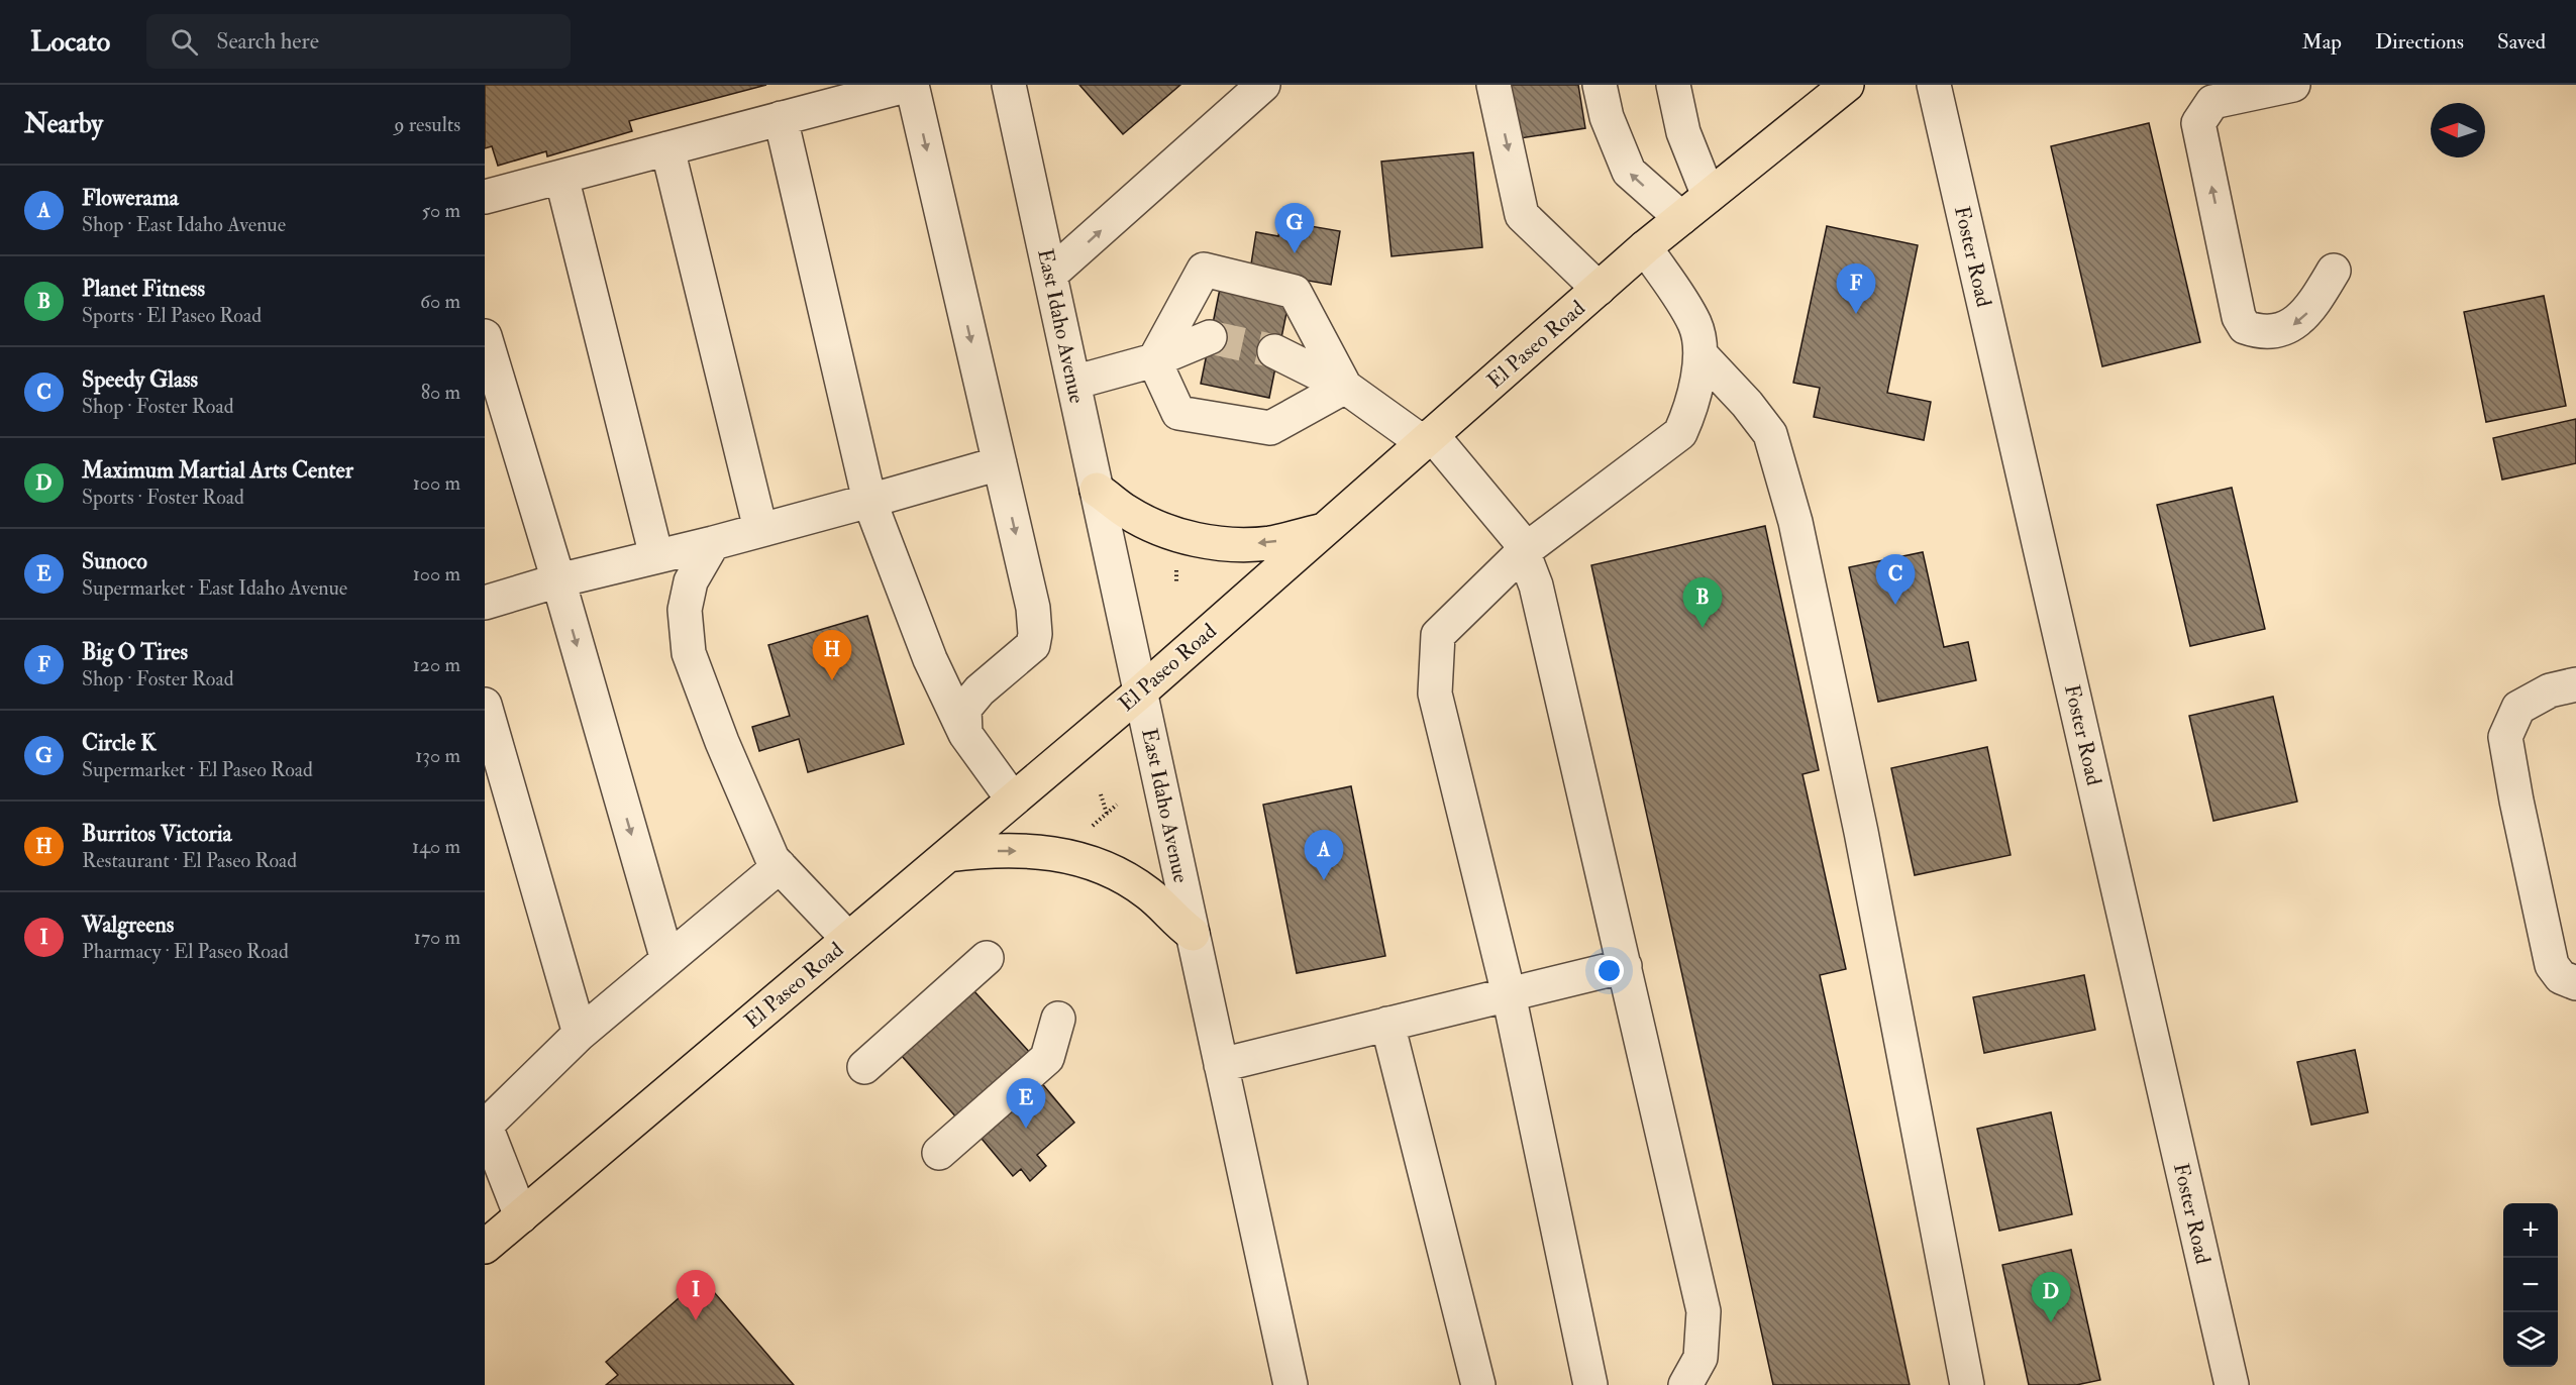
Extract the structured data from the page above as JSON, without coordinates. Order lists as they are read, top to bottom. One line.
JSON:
{"streets":{"main road":["El Paseo Road"],"street":["Foster Road","East Idaho Avenue"]},"crossings":[["East Idaho Avenue","El Paseo Road"]],"north":"left","page":{"header":"Locato","search":"Search here","nav":["Map","Directions","Saved"],"heading":["Nearby","9 results"],"list":[{"mark":"A","name":"Flowerama","note":"Shop · East Idaho Avenue","value":"50 m"},{"mark":"B","name":"Planet Fitness","note":"Sports · El Paseo Road","value":"60 m"},{"mark":"C","name":"Speedy Glass","note":"Shop · Foster Road","value":"80 m"},{"mark":"D","name":"Maximum Martial Arts Center","note":"Sports · Foster Road","value":"100 m"},{"mark":"E","name":"Sunoco","note":"Supermarket · East Idaho Avenue","value":"100 m"},{"mark":"F","name":"Big O Tires","note":"Shop · Foster Road","value":"120 m"},{"mark":"G","name":"Circle K","note":"Supermarket · El Paseo Road","value":"130 m"},{"mark":"H","name":"Burritos Victoria","note":"Restaurant · El Paseo Road","value":"140 m"},{"mark":"I","name":"Walgreens","note":"Pharmacy · El Paseo Road","value":"170 m"}],"pins":["G","F","C","B","H","A","E","I","D"],"map_buttons":["+","−"]}}
